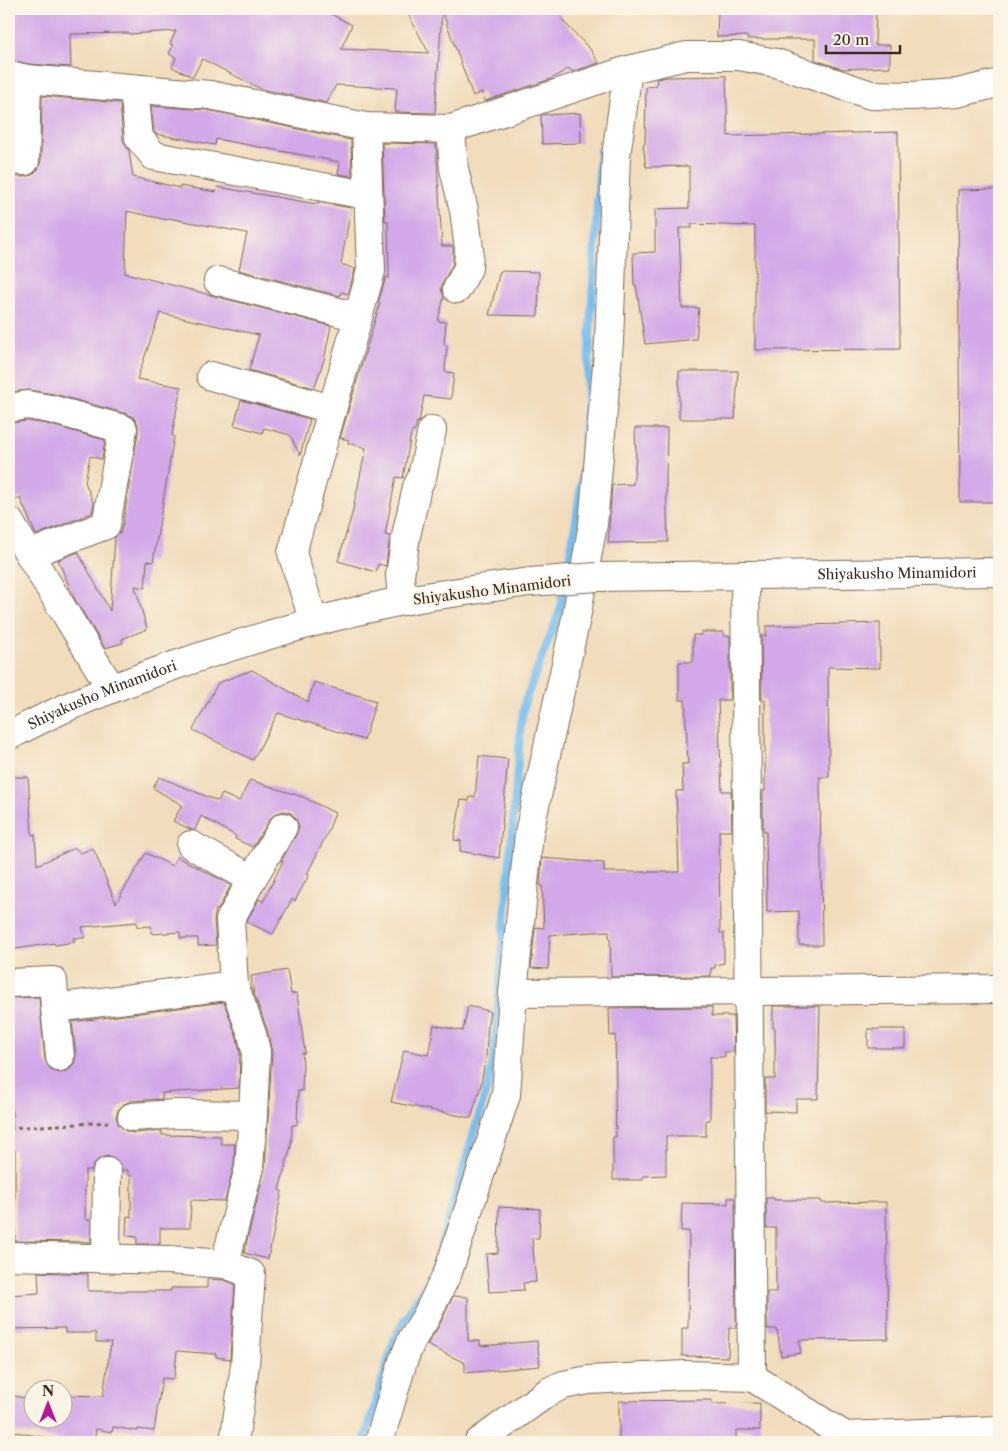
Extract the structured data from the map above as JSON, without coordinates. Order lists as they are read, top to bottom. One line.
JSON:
{"streets":{"street":["Shiyakusho Minamidori"]},"scale_bar":"20 m","north":"top"}
